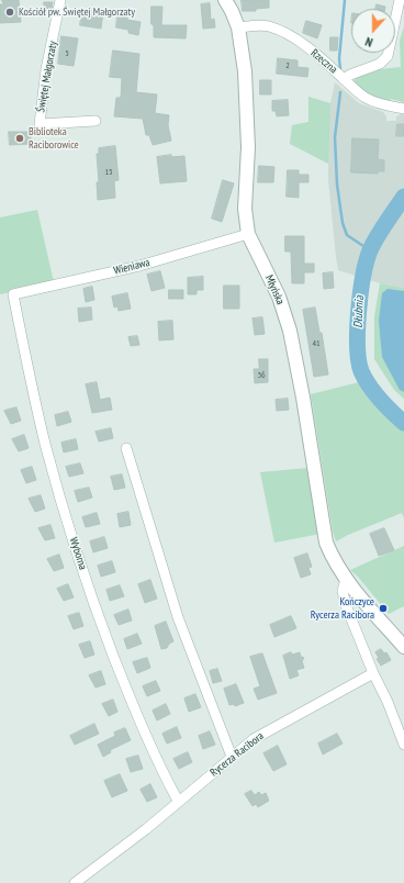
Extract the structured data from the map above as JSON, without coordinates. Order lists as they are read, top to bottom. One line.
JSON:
{"streets":{"street":["Rzeczna","Świętej Małgorzaty","Wieniawa","Młyńska","Wyborna","Rycerza Racibora"]},"crossings":[["Rzeczna","Młyńska"],["Wieniawa","Młyńska"],["Wieniawa","Wyborna"],["Wyborna","Rycerza Racibora"]],"water":["Dłubnia"],"places":["Kościół pw. Świętej Małgorzaty","Biblioteka Raciborowice","Kończyce Rycerza Racibora"],"house_numbers":["5","2","15","41","36"],"north":"bottom"}
